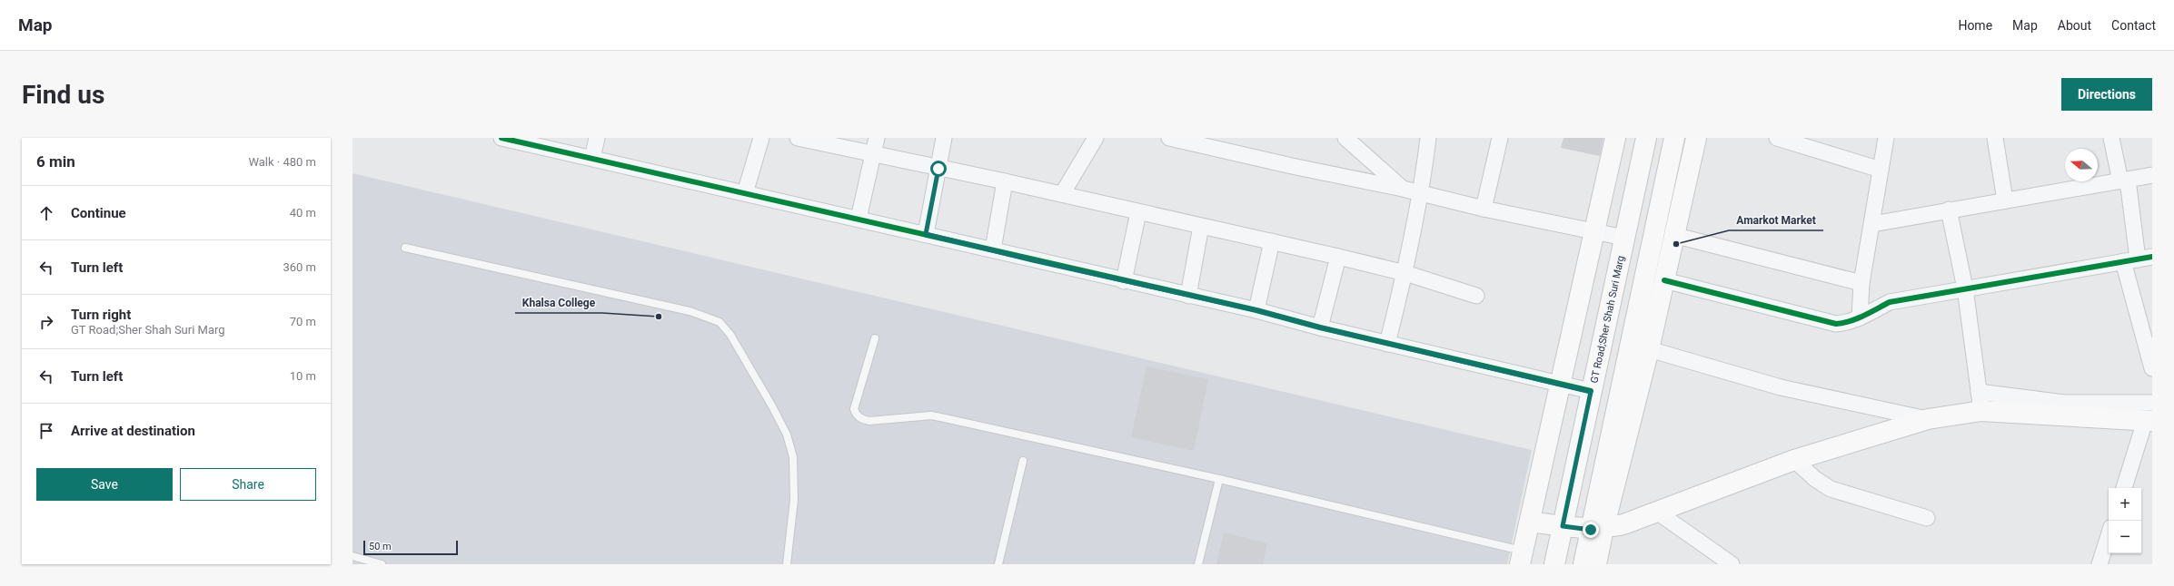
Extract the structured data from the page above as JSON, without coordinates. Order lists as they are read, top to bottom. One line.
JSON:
{"streets":{"main road":["GT Road;Sher Shah Suri Marg"]},"places":["Amarkot Market","Khalsa College"],"scale_bar":"50 m","north":"left","page":{"header":"Map","nav":["Home","Map","About","Contact"],"buttons":["Directions",["Save","Share"]],"title":"Find us","heading":["6 min","Walk · 480 m"],"list":[["Continue","40 m"],["Turn left","360 m"],["Turn right","GT Road;Sher Shah Suri Marg","70 m"],["Turn left","10 m"],"Arrive at destination"],"map_buttons":["+","−"],"scale":"50 m"}}
